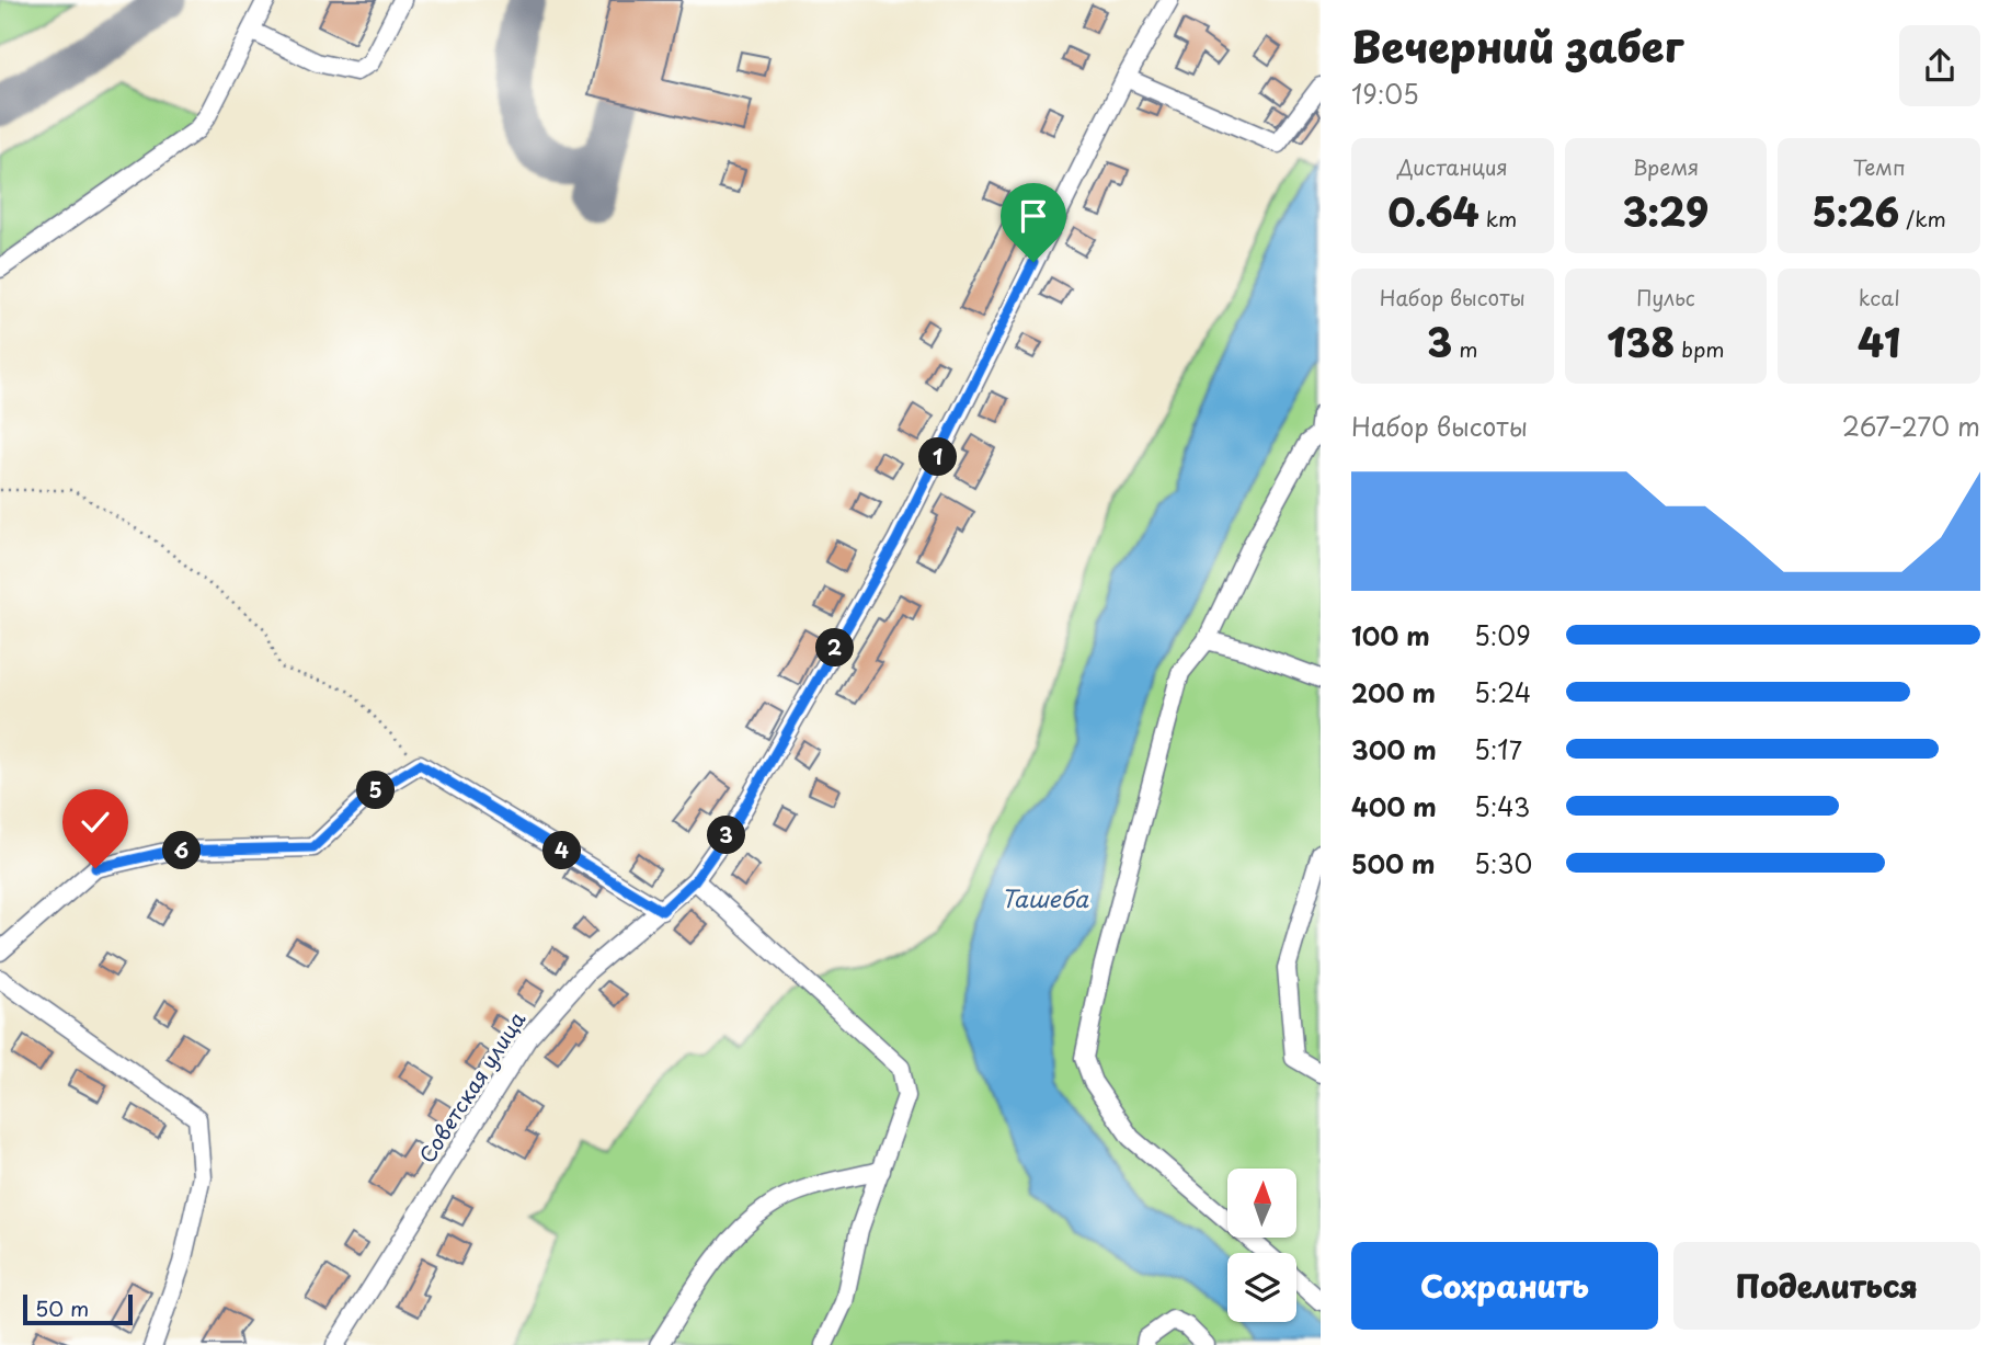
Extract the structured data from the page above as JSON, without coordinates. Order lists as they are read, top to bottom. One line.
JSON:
{"streets":{"street":["Советская улица"]},"water":["Ташеба"],"scale_bar":"50 m","north":"top","page":{"heading":["Вечерний забег","19:05"],"stats":[["Дистанция","0.64 km"],["Время","3:29"],["Темп","5:26 /km"],["Набор высоты","3 m"],["Пульс","138 bpm"],["kcal","41"]],"chart":["Набор высоты","267–270 m"],"pins":["1","2","5","3","4","6"],"list":[{"name":"100 m","note":"5:09"},{"name":"200 m","note":"5:24"},{"name":"300 m","note":"5:17"},{"name":"400 m","note":"5:43"},{"name":"500 m","note":"5:30"}],"buttons":["Сохранить","Поделиться"],"scale":"50 m"}}
